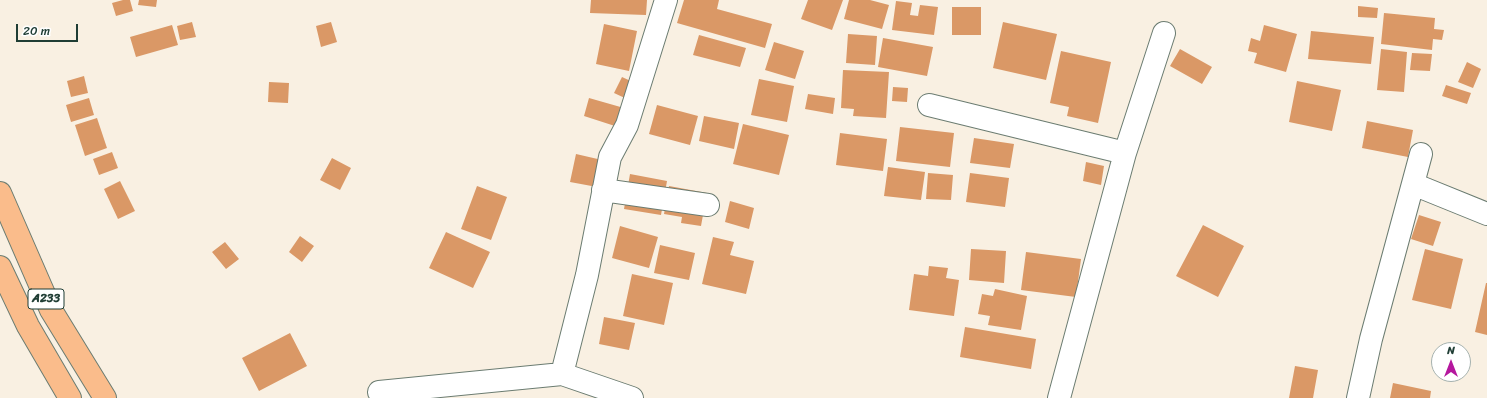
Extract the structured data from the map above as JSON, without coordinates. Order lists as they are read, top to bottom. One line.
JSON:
{"streets":{"highway":["A233"]},"scale_bar":"20 m","north":"top"}
